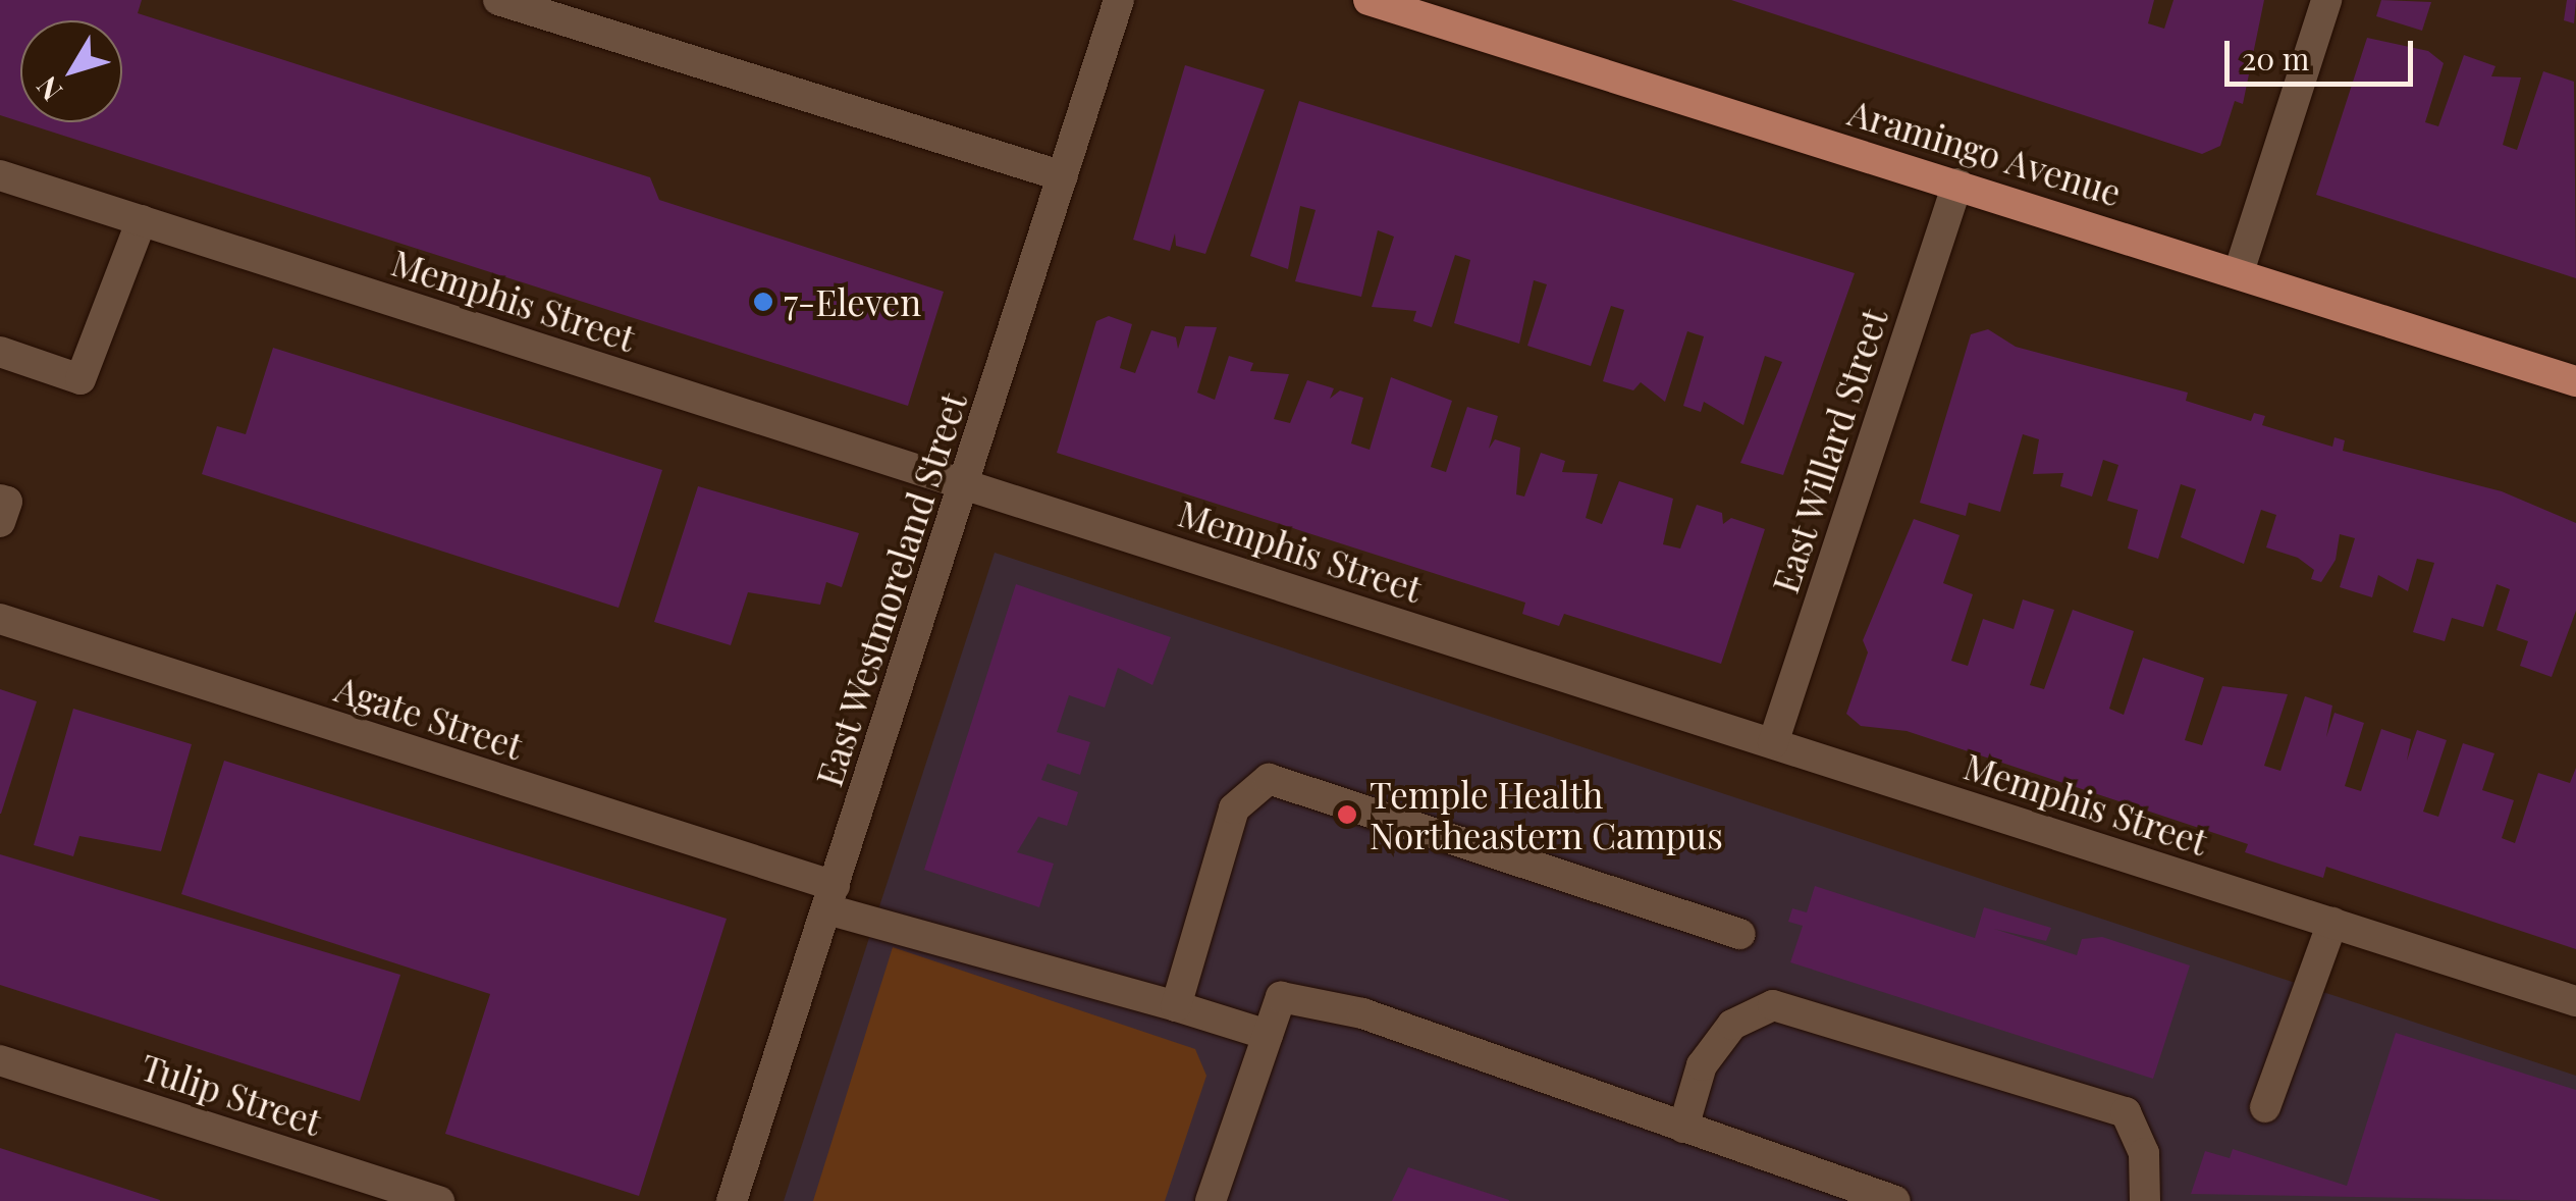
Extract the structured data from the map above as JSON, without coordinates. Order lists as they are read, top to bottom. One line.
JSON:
{"streets":{"main road":["Aramingo Avenue"],"street":["Memphis Street","East Willard Street","East Westmoreland Street","Agate Street","Tulip Street"]},"crossings":[["Aramingo Avenue","East Willard Street"],["Memphis Street","East Willard Street"],["Memphis Street","East Westmoreland Street"],["East Westmoreland Street","Agate Street"]],"places":["7-Eleven","Temple Health Northeastern Campus"],"scale_bar":"20 m","north":"bottom left"}
